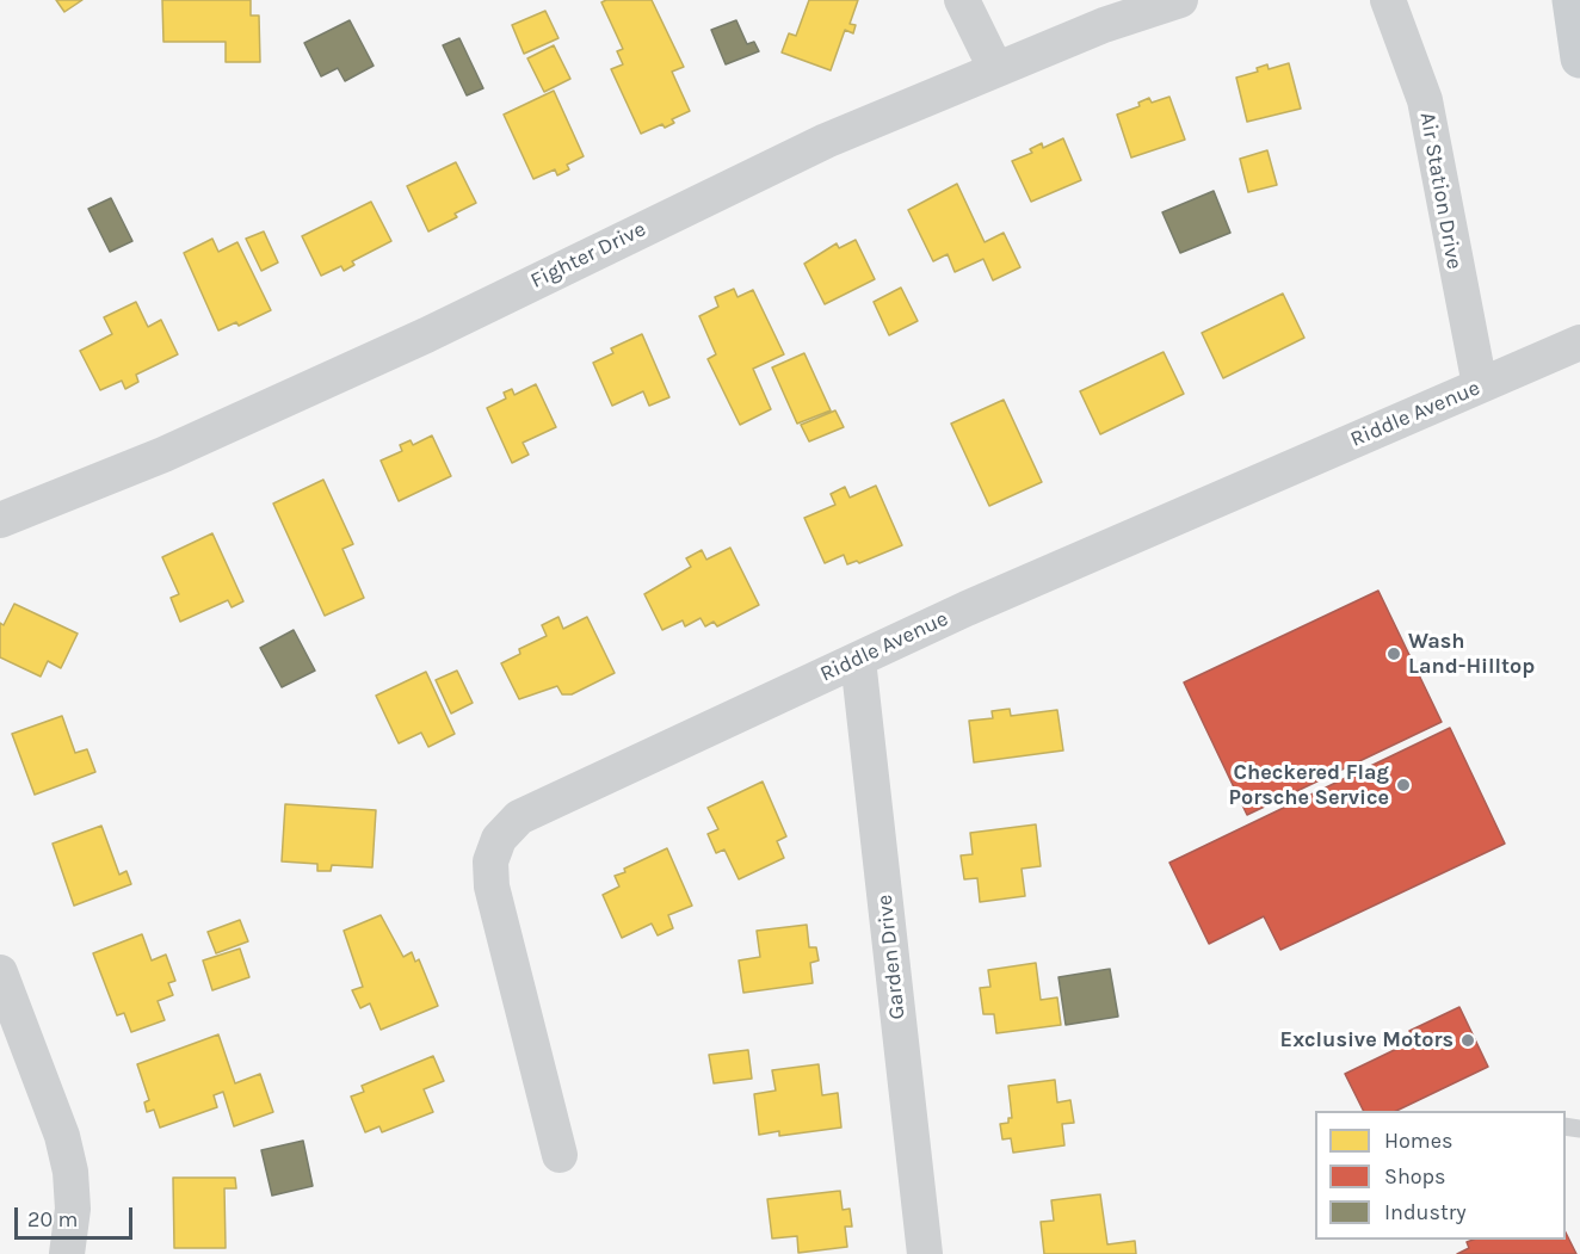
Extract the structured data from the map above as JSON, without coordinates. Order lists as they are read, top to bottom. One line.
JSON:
{"streets":{"street":["Air Station Drive","Fighter Drive","Riddle Avenue","Garden Drive"]},"crossings":[["Air Station Drive","Riddle Avenue"],["Riddle Avenue","Garden Drive"]],"places":["Wash Land-Hilltop","Checkered Flag Porsche Service","Exclusive Motors"],"legend":["Homes","Shops","Industry"],"scale_bar":"20 m"}
